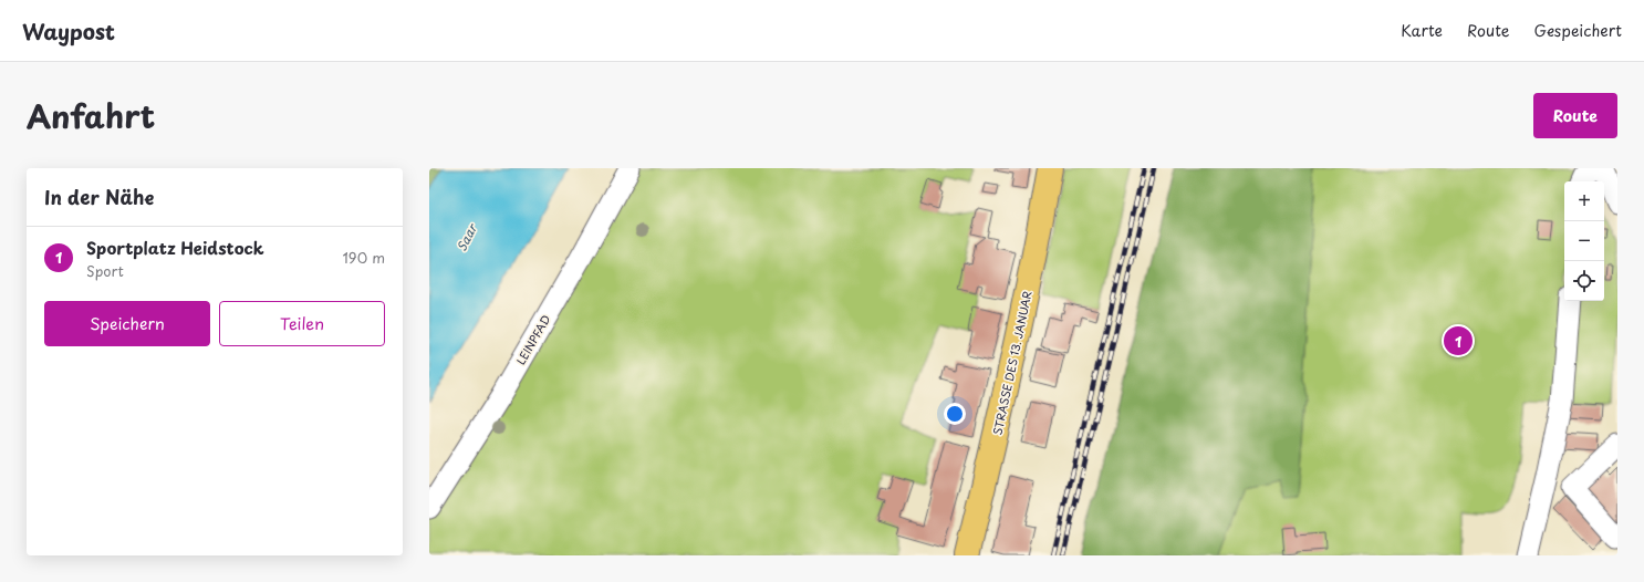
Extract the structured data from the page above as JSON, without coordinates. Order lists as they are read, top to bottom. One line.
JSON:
{"streets":{"main road":["STRASSE DES 13. JANUAR"],"street":["LEINPFAD"]},"water":["Saar"],"page":{"header":"Waypost","nav":["Karte","Route","Gespeichert"],"title":"Anfahrt","buttons":["Route",["Speichern","Teilen"]],"heading":"In der Nähe","map_buttons":["+","−"],"list":[{"mark":"1","name":"Sportplatz Heidstock","note":"Sport","value":"190 m"}],"pins":"1"}}
